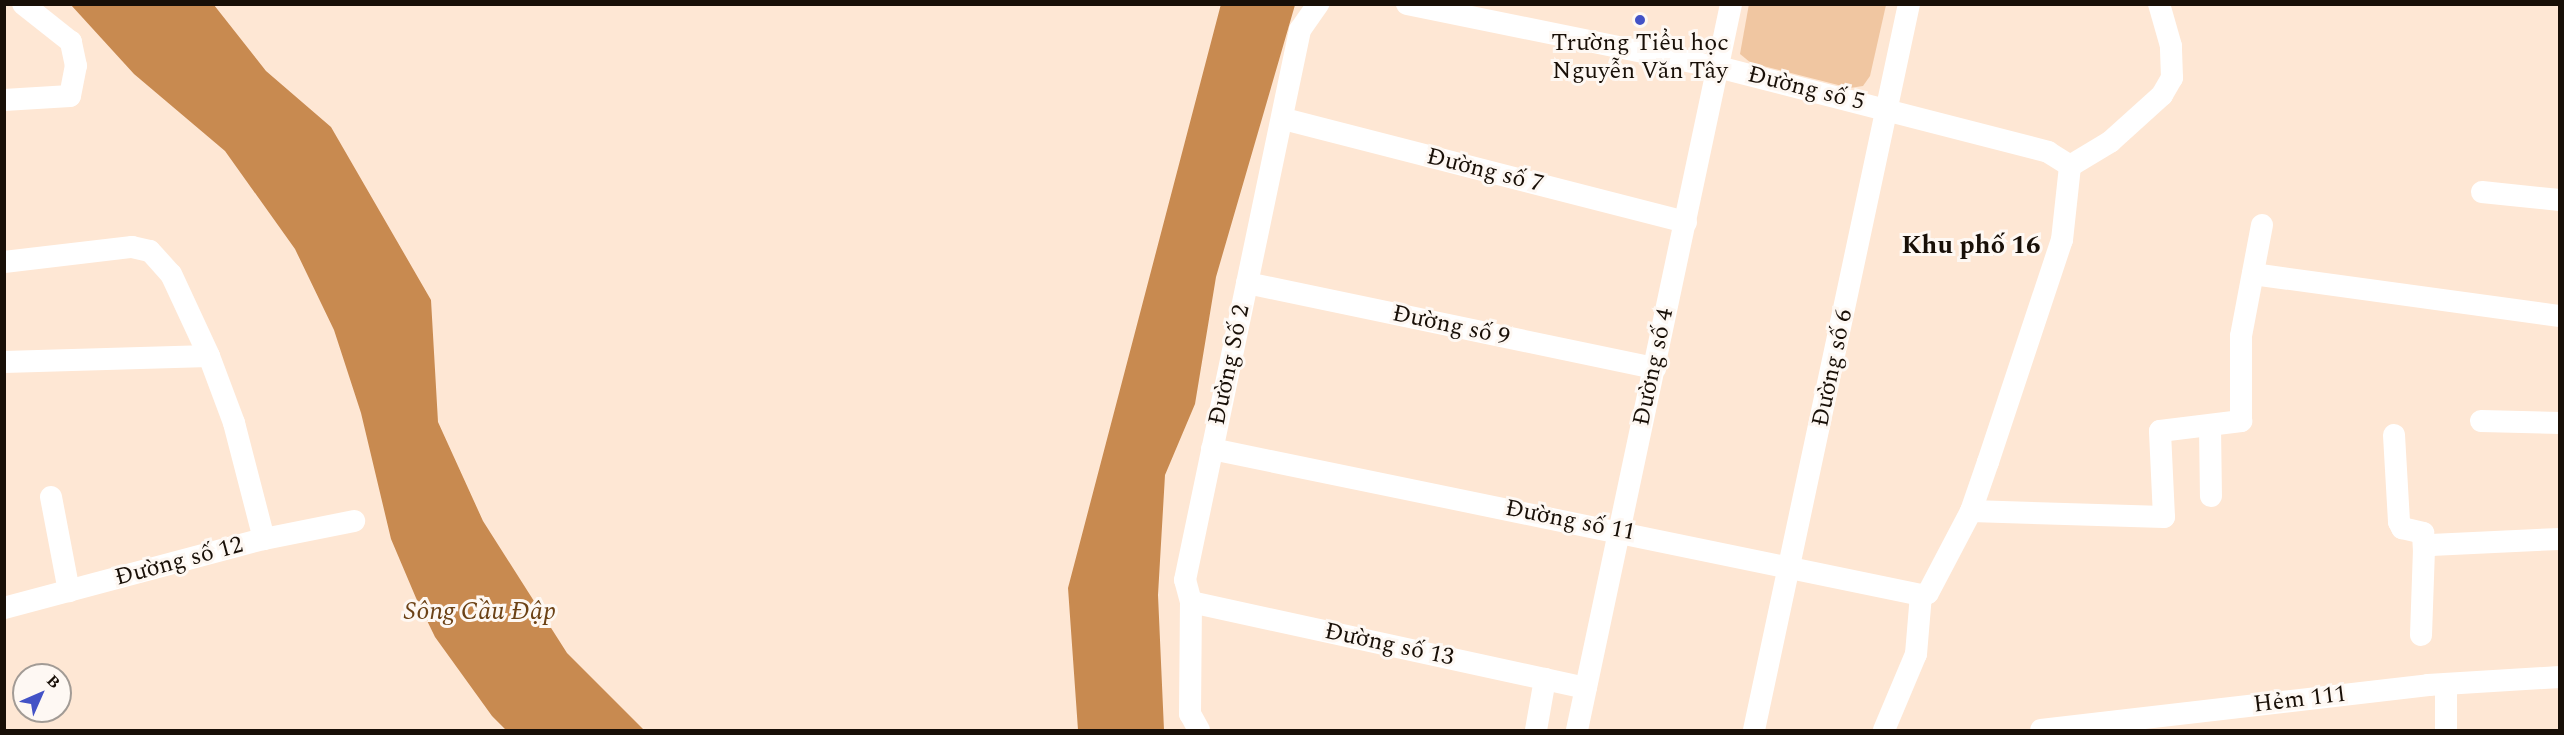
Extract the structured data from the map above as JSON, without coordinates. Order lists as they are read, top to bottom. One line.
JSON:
{"streets":{"street":["Đường số 5","Đường số 7","Đường số 9","Đường Số 2","Đường số 4","Đường số 6","Đường số 11","Đường số 12","Đường số 13","Hẻm 111"]},"crossings":[["Đường số 5","Đường số 4"],["Đường số 5","Đường số 6"],["Đường số 7","Đường Số 2"],["Đường số 7","Đường số 4"],["Đường số 9","Đường Số 2"],["Đường số 9","Đường số 4"],["Đường Số 2","Đường số 11"],["Đường Số 2","Đường số 13"],["Đường số 4","Đường số 11"],["Đường số 4","Đường số 13"],["Đường số 6","Đường số 11"]],"districts":["Khu phố 16"],"water":["Sông Cầu Đập"],"places":["Trường Tiểu học Nguyễn Văn Tây"],"north":"top right"}
